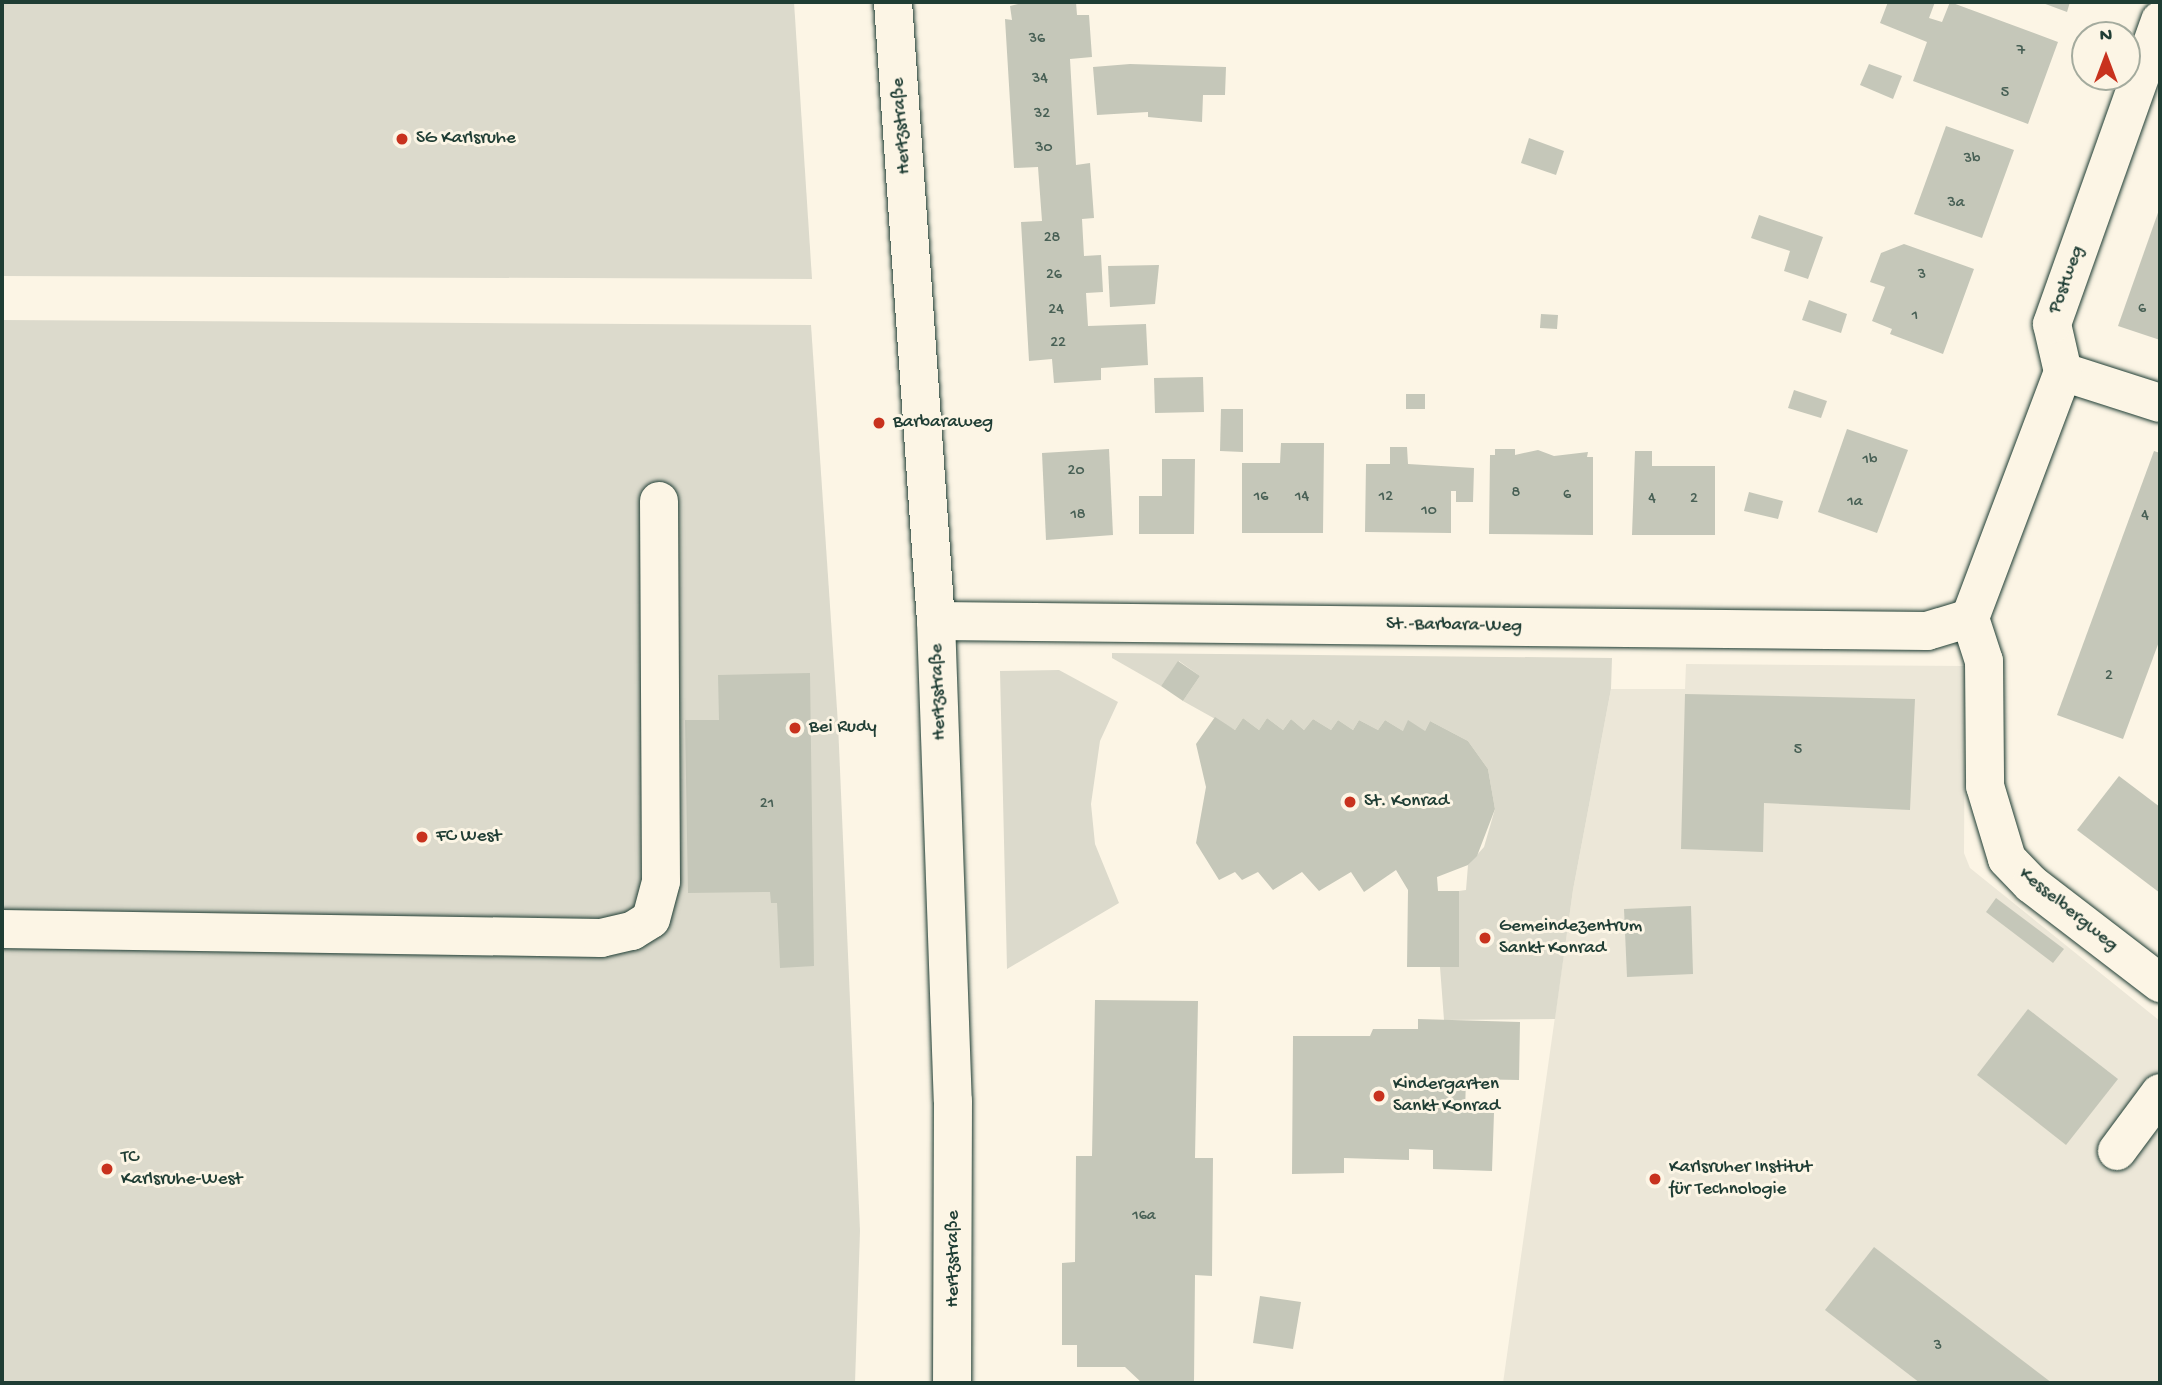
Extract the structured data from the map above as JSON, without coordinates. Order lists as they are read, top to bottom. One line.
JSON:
{"streets":{"street":["Hertzstraße","Postweg","St.-Barbara-Weg","Kesselbergweg"]},"crossings":[["Hertzstraße","St.-Barbara-Weg"],["St.-Barbara-Weg","Kesselbergweg"]],"places":["SG Karlsruhe","Barbaraweg","Bei Rudy","St. Konrad","FC West","Gemeindezentrum Sankt Konrad","Kindergarten Sankt Konrad","TC Karlsruhe-West","Karlsruher Institut für Technologie"],"house_numbers":["36","7","34","5","32","30","3b","3a","28","26","3","6","24","1","22","1b","20","8","6","16","14","12","4","2","1a","10","18","4","2","5","21","16a","3"],"north":"top"}
